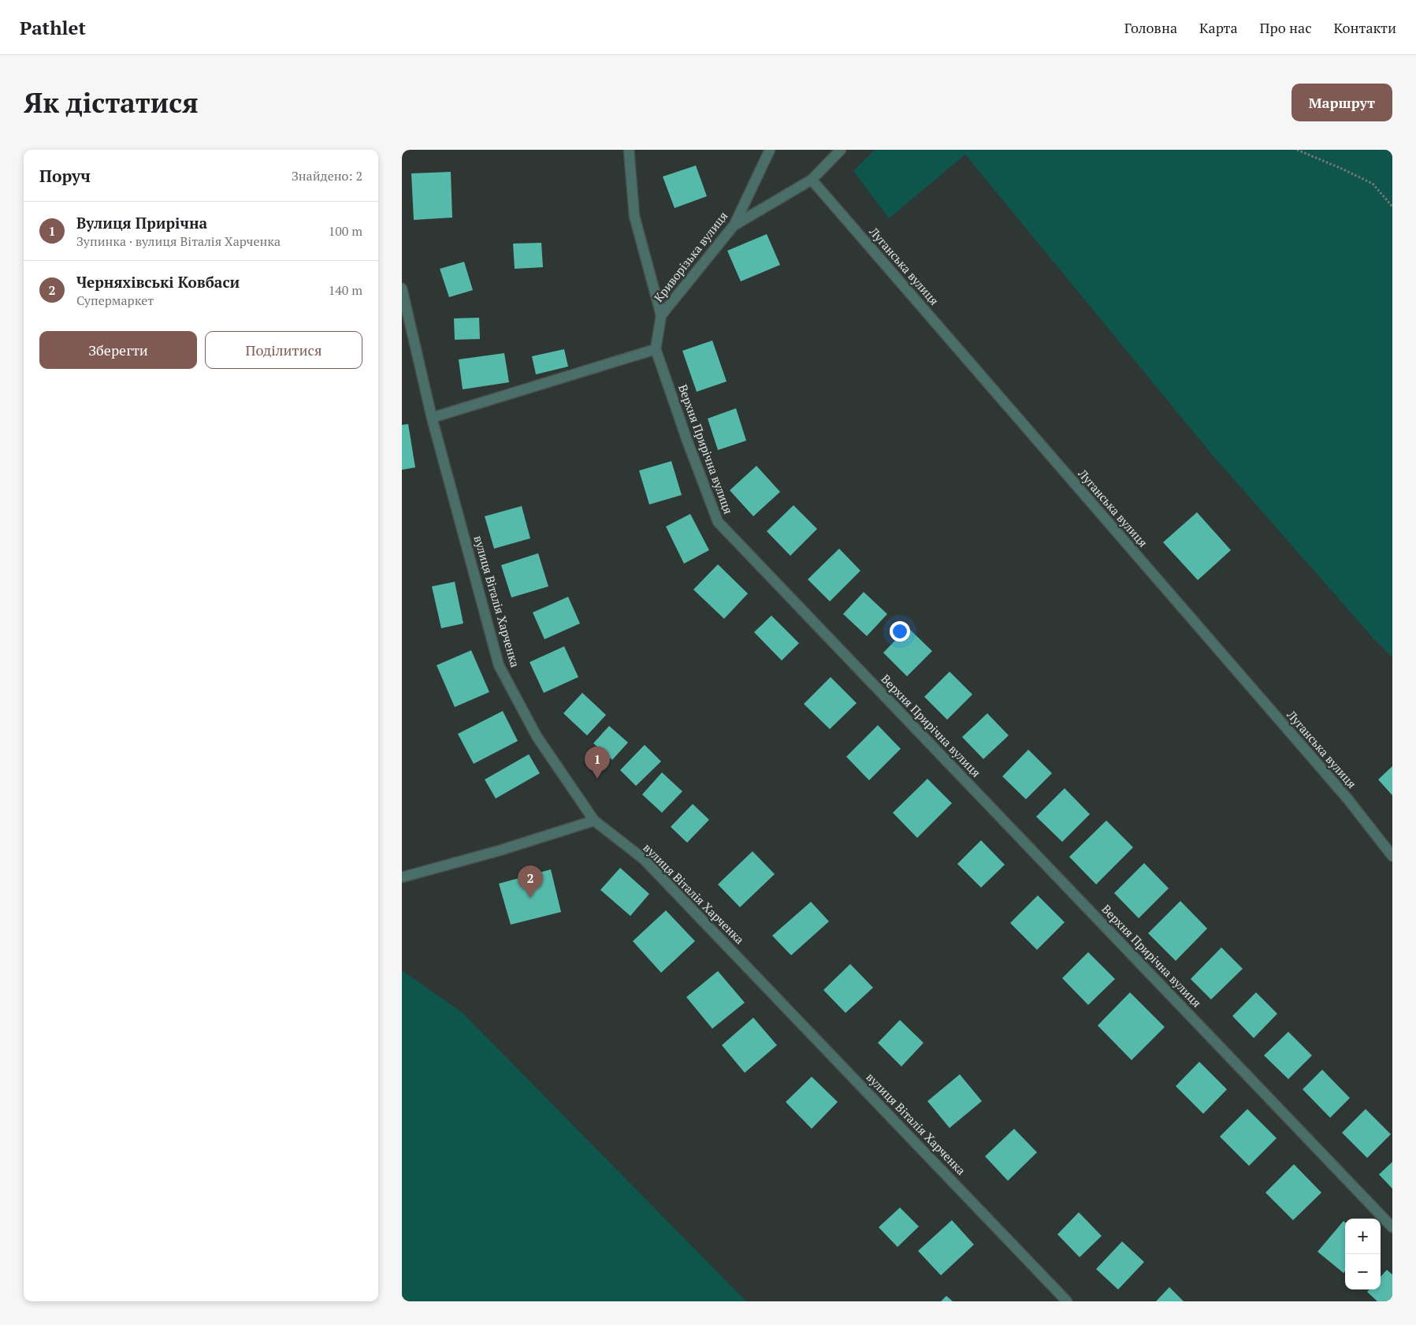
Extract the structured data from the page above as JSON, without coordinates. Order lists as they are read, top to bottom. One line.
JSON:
{"streets":{"street":["Криворізька вулиця","Луганська вулиця","Верхня Прирічна вулиця","вулиця Віталія Харченка"]},"crossings":[["Криворізька вулиця","Верхня Прирічна вулиця"]],"page":{"header":"Pathlet","nav":["Головна","Карта","Про нас","Контакти"],"buttons":["Маршрут",["Зберегти","Поділитися"]],"title":"Як дістатися","heading":["Поруч","Знайдено: 2"],"list":[{"mark":"1","name":"Вулиця Прирічна","note":"Зупинка · вулиця Віталія Харченка","value":"100 m"},{"mark":"2","name":"Черняхівські Ковбаси","note":"Супермаркет","value":"140 m"}],"pins":["1","2"],"map_buttons":["+","−"]}}
